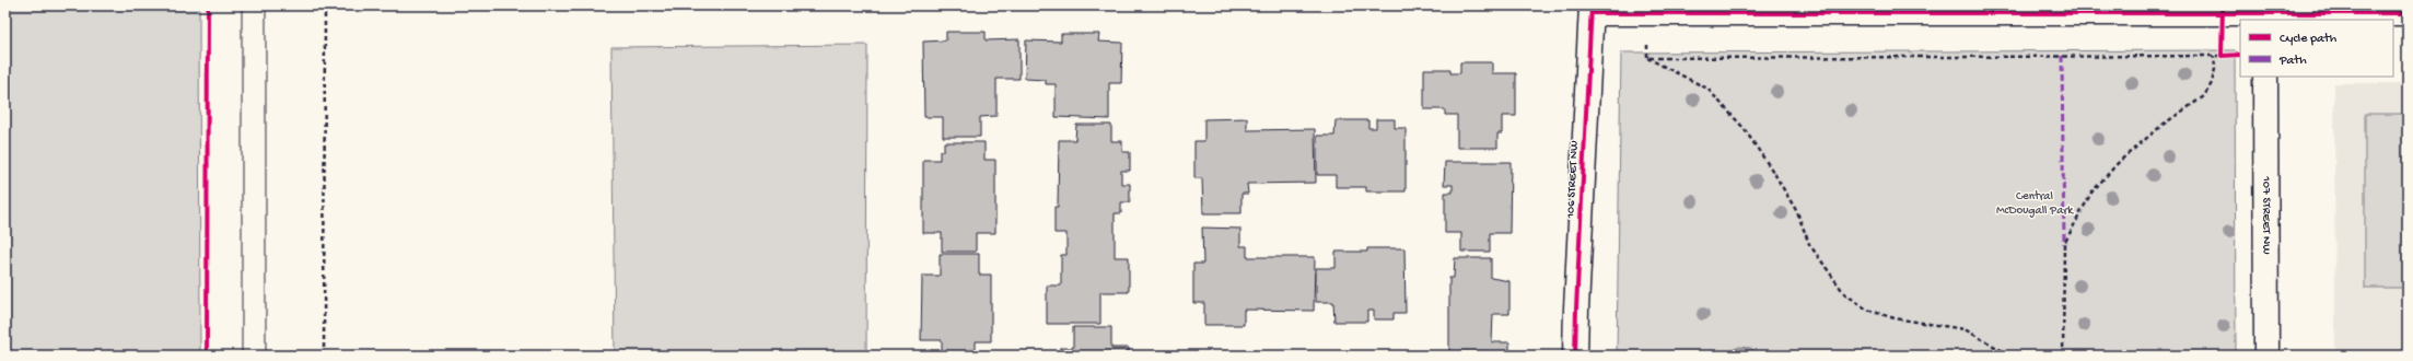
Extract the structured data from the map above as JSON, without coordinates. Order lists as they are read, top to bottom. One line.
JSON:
{"streets":{"street":["106 STREET NW","107 STREET NW"]},"parks":["Central McDougall Park"],"legend":["Cycle path","Path"]}
